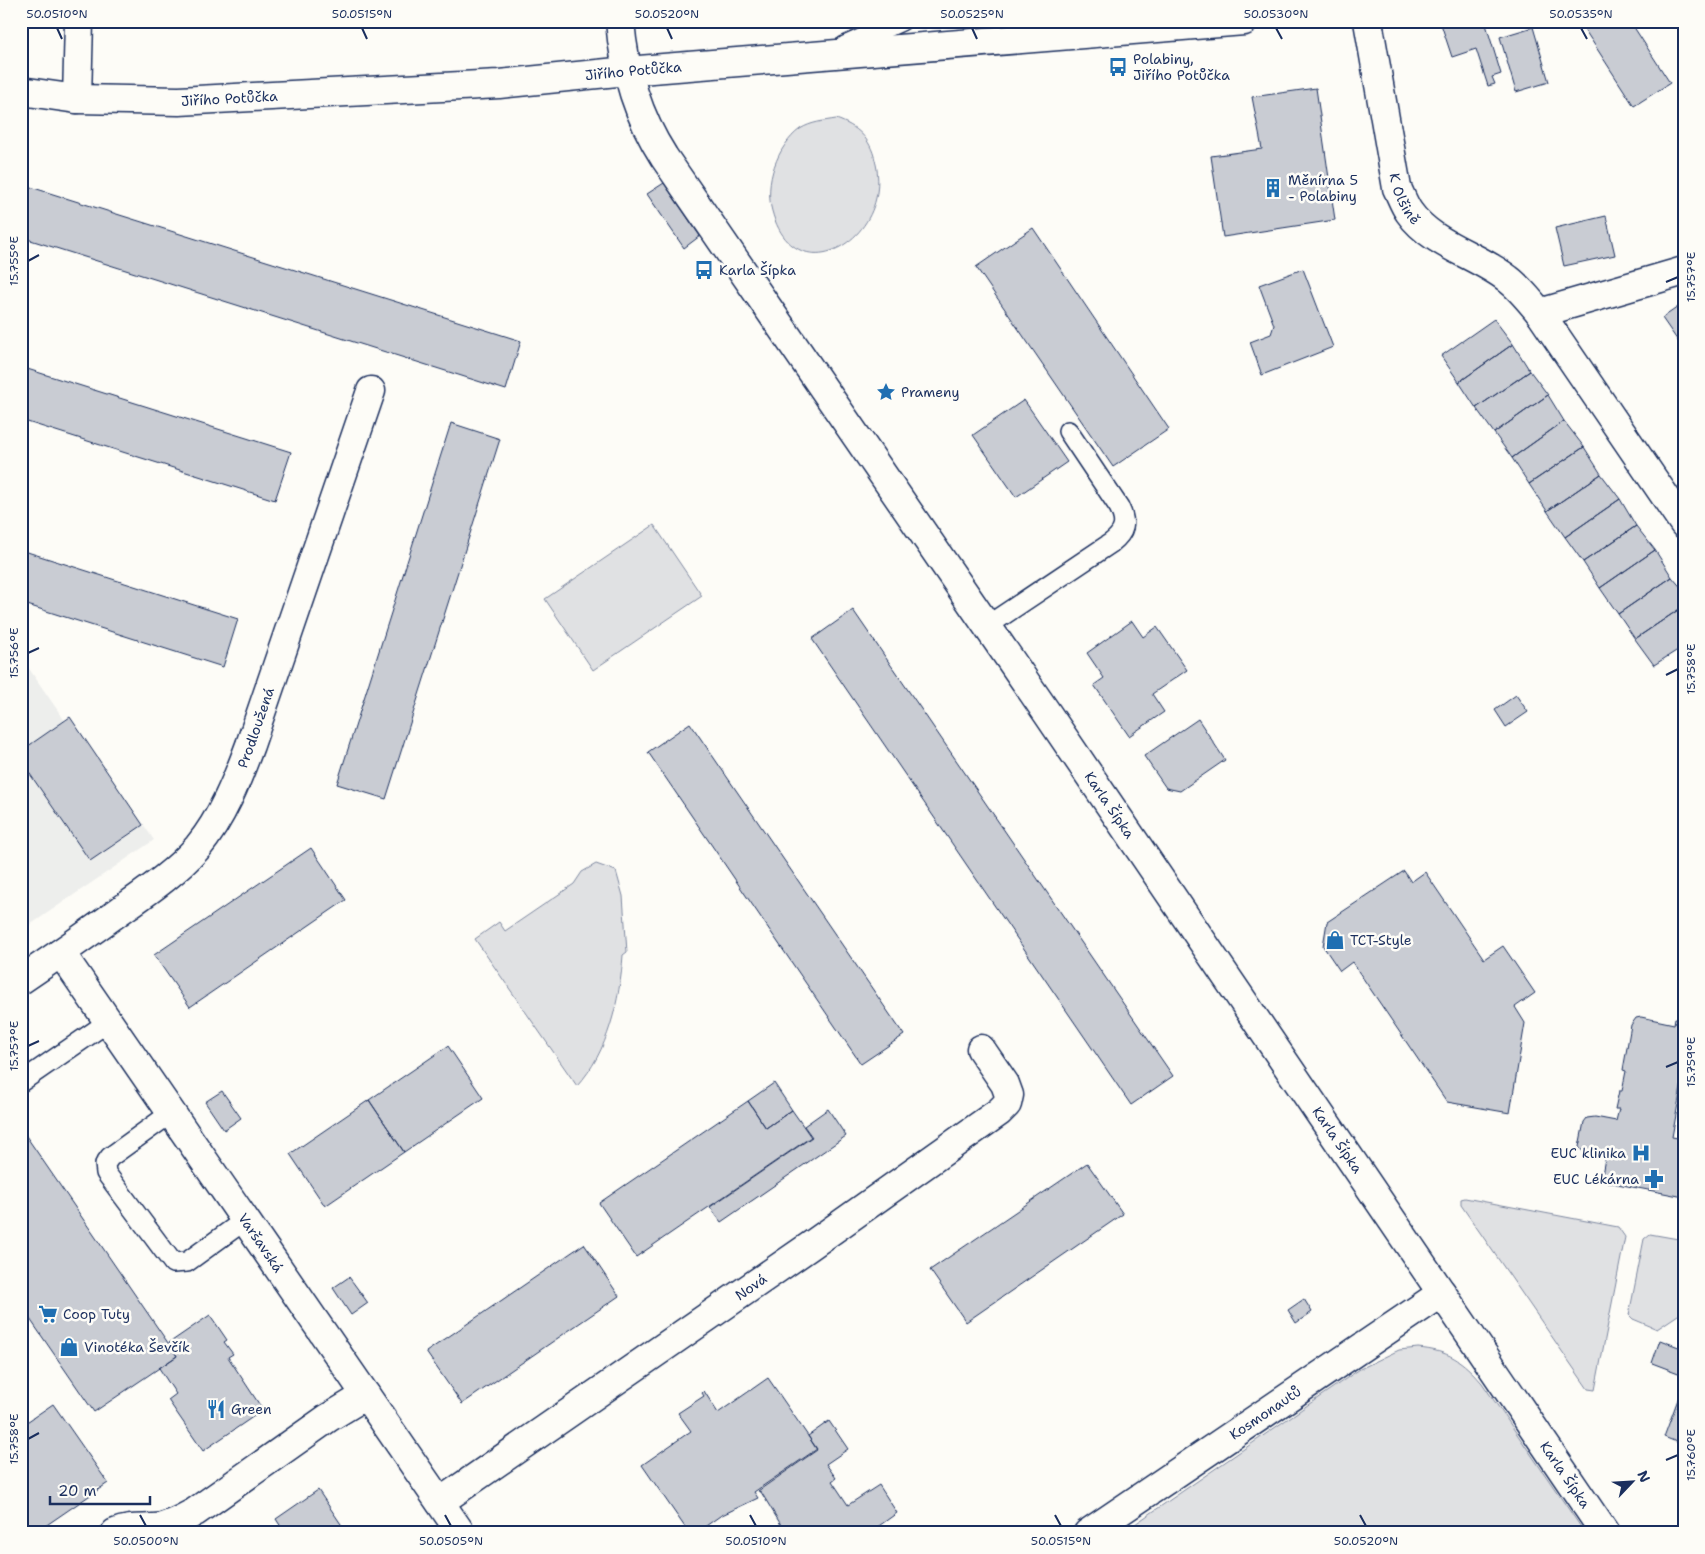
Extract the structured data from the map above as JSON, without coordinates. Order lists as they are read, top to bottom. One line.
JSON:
{"streets":{"street":["Jiřího Potůčka","K Olšině","Prodloužená","Karla Šípka","Varšavská","Nová","Kosmonautů"]},"crossings":[["Jiřího Potůčka","Karla Šípka"],["Prodloužená","Varšavská"],["Karla Šípka","Kosmonautů"],["Varšavská","Nová"]],"places":{"bus stop":["Polabiny, Jiřího Potůčka","Karla Šípka"],"building":["Měnírna 5 - Polabiny"],"place":["Prameny"],"shop":["TCT-Style","Vinotéka Ševčík"],"hospital":["EUC klinika"],"pharmacy":["EUC Lékárna"],"supermarket":["Coop Tuty"],"restaurant":["Green"]},"scale_bar":"20 m","north":"top right","coordinates":["50.0510°N","50.0515°N","50.0520°N","50.0525°N","50.0530°N","50.0535°N","15.755°E","15.757°E","15.756°E","15.758°E","15.759°E","15.760°E","50.0500°N","50.0505°N"]}
